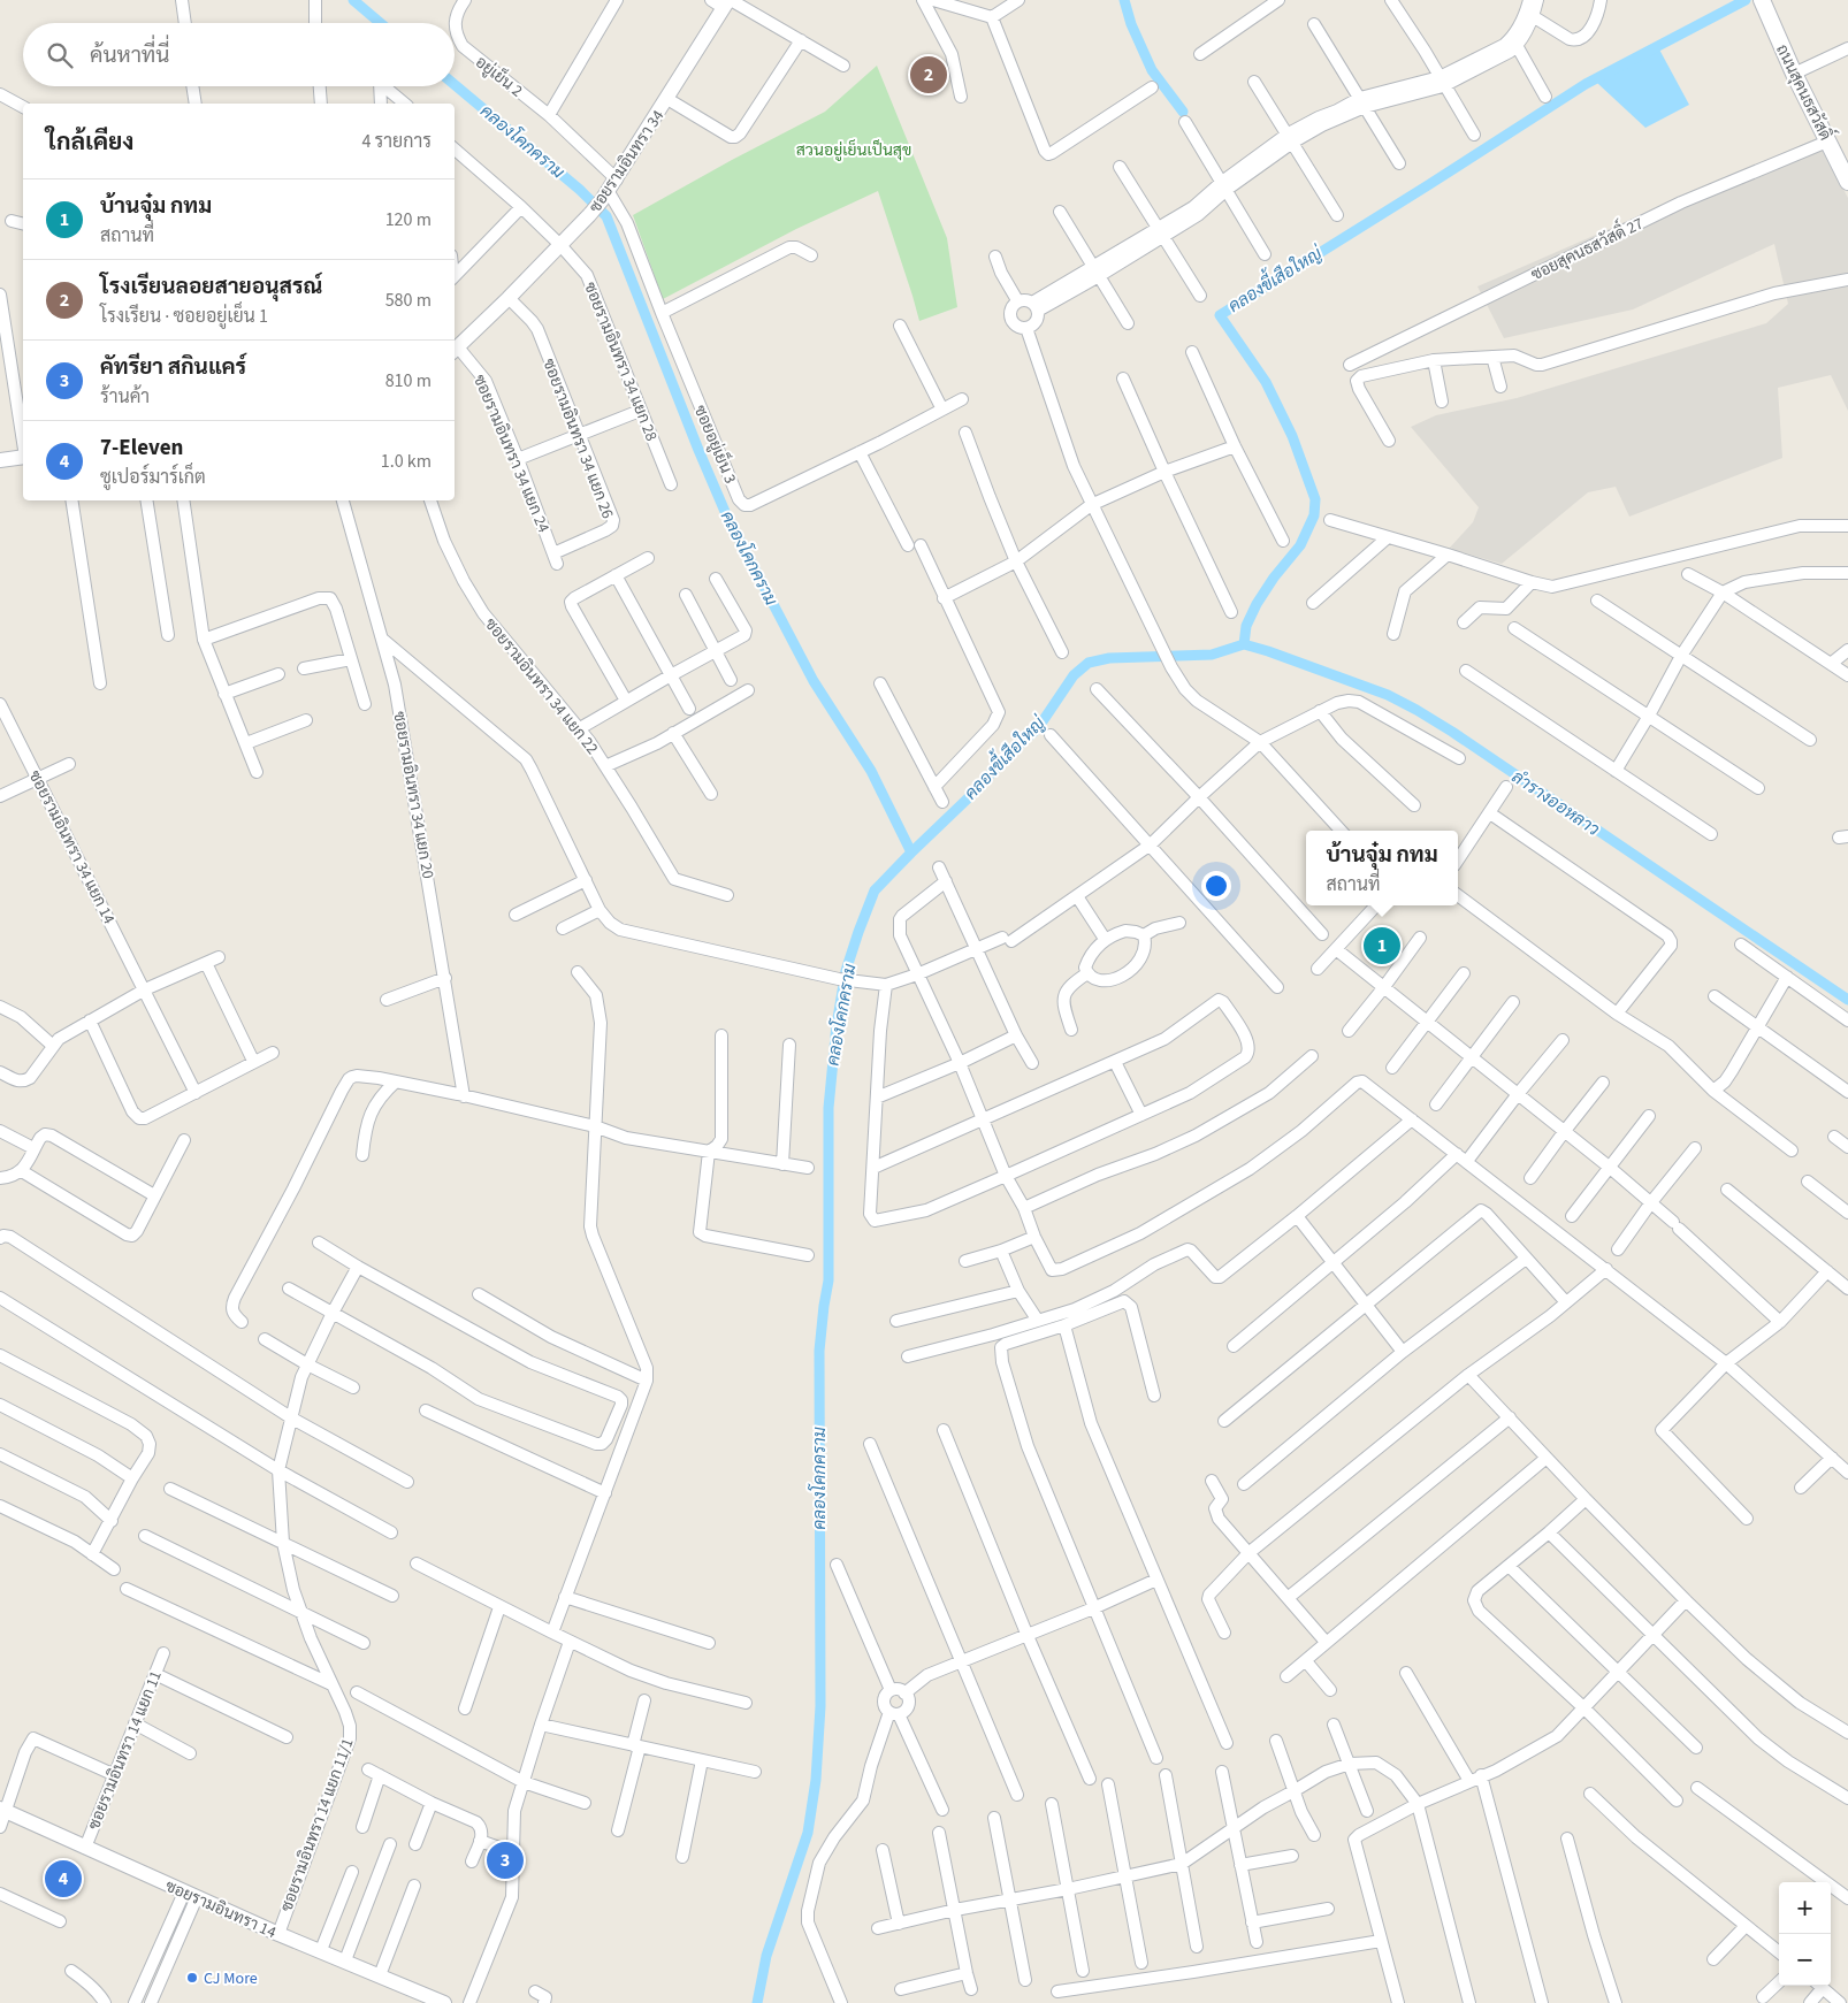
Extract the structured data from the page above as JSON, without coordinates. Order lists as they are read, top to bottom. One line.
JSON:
{"streets":{"main road":["ถนนสุคนธสวัสดิ์"],"street":["อยู่เย็น 2","ซอยรามอินทรา 34","ซอยสุคนธสวัสดิ์ 27","ซอยรามอินทรา 34 แยก 28","ซอยรามอินทรา 34 แยก 26","ซอยอยู่เย็น 3","ซอยรามอินทรา 34 แยก 24","ซอยรามอินทรา 34 แยก 22","ซอยรามอินทรา 34 แยก 20","ซอยรามอินทรา 34 แยก 14","ซอยรามอินทรา 14 แยก 11","ซอยรามอินทรา 14 แยก 11/1","ซอยรามอินทรา 14"]},"crossings":[["อยู่เย็น 2","ซอยรามอินทรา 34"],["อยู่เย็น 2","ซอยอยู่เย็น 3"],["ถนนสุคนธสวัสดิ์","ซอยสุคนธสวัสดิ์ 27"],["ซอยรามอินทรา 34","ซอยรามอินทรา 34 แยก 28"],["ซอยรามอินทรา 34","ซอยรามอินทรา 34 แยก 26"],["ซอยรามอินทรา 34","ซอยอยู่เย็น 3"],["ซอยรามอินทรา 34","ซอยรามอินทรา 34 แยก 24"],["ซอยรามอินทรา 34 แยก 26","ซอยรามอินทรา 34 แยก 24"],["ซอยรามอินทรา 14 แยก 11","ซอยรามอินทรา 14"],["ซอยรามอินทรา 14 แยก 11/1","ซอยรามอินทรา 14"]],"water":["คลองโคกคราม","คลองขี้เสือใหญ่","ลำรางออหลาว"],"parks":["สวนอยู่เย็นเป็นสุข"],"places":["CJ More"],"page":{"search":"ค้นหาที่นี่","pins":["2","1","3","4"],"heading":["ใกล้เคียง","4 รายการ"],"list":[{"mark":"1","name":"บ้านจุ๋ม กทม","note":"สถานที่","value":"120 m"},{"mark":"2","name":"โรงเรียนลอยสายอนุสรณ์","note":"โรงเรียน · ซอยอยู่เย็น 1","value":"580 m"},{"mark":"3","name":"คัทรียา สกินแคร์","note":"ร้านค้า","value":"810 m"},{"mark":"4","name":"7-Eleven","note":"ซูเปอร์มาร์เก็ต","value":"1.0 km"}],"popup":["บ้านจุ๋ม กทม","สถานที่"],"map_buttons":["+","−"]}}
